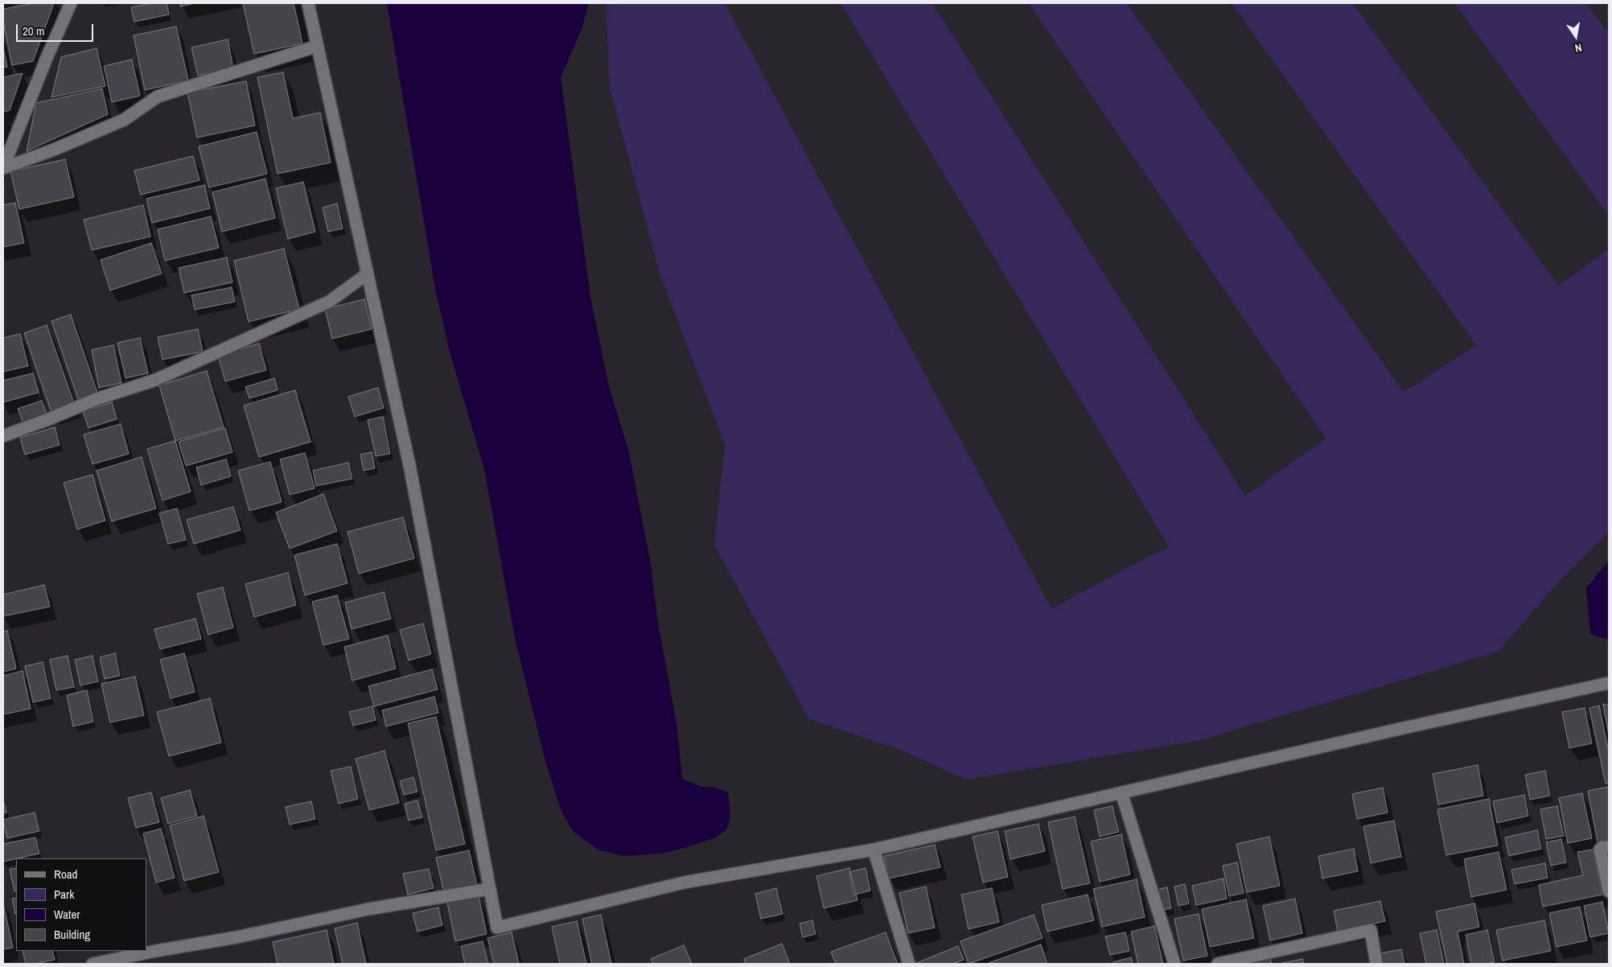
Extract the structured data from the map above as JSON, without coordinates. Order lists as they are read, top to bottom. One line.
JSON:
{"legend":["Road","Park","Water","Building"],"scale_bar":"20 m","north":"bottom"}
